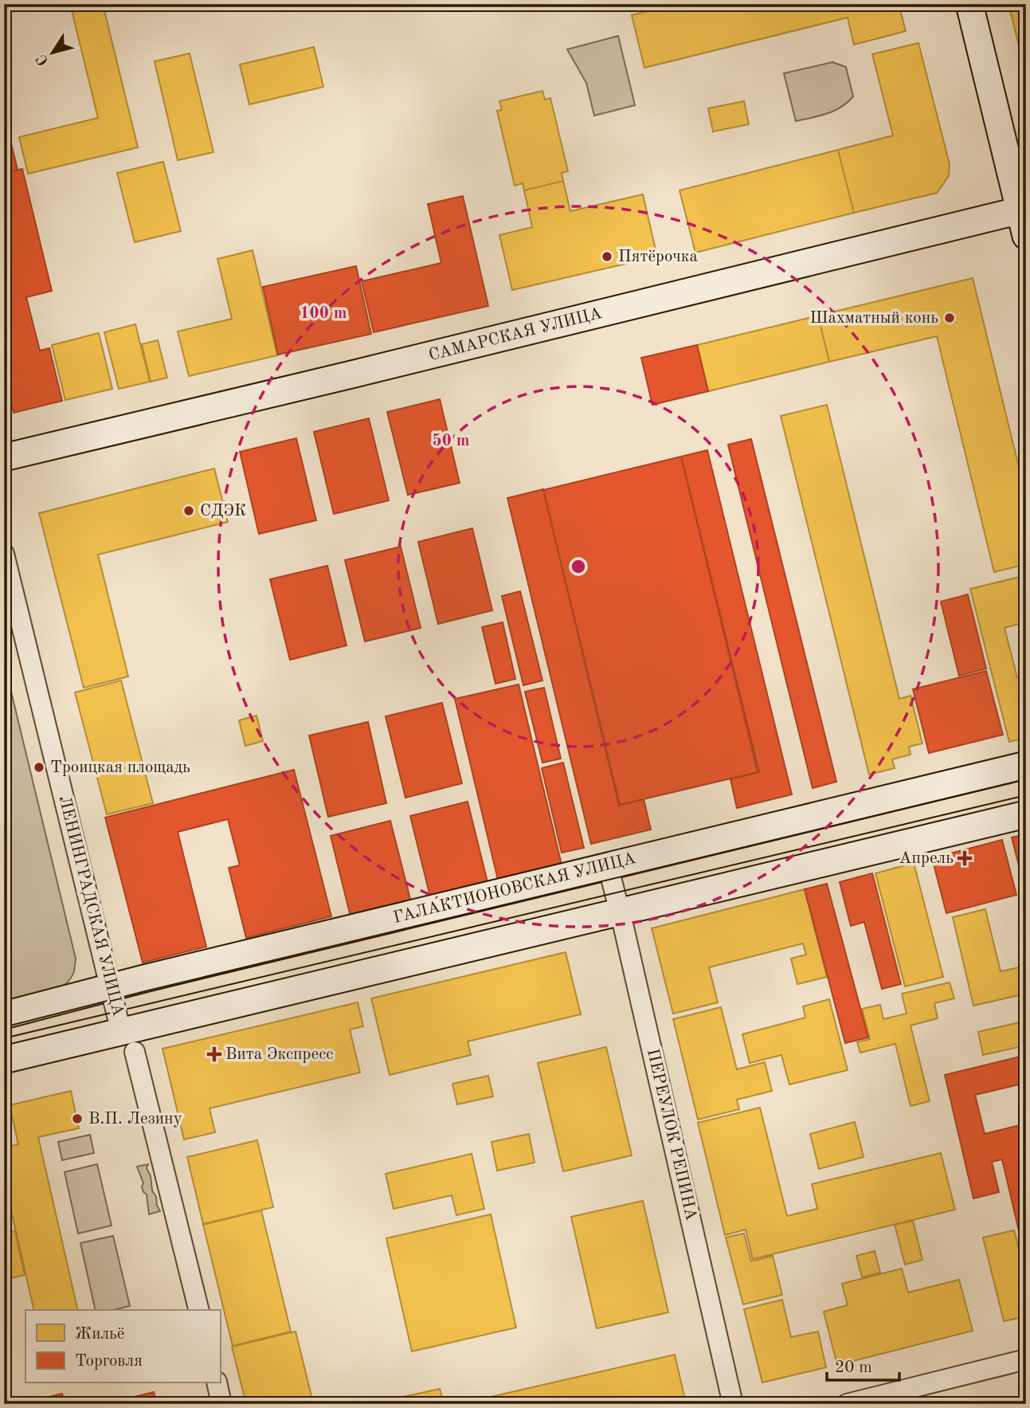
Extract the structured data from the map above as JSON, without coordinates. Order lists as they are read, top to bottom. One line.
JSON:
{"streets":{"main road":["САМАРСКАЯ УЛИЦА","ГАЛАКТИОНОВСКАЯ УЛИЦА"],"street":["ЛЕНИНГРАДСКАЯ УЛИЦА","ПЕРЕУЛОК РЕПИНА"]},"crossings":[["ГАЛАКТИОНОВСКАЯ УЛИЦА","ЛЕНИНГРАДСКАЯ УЛИЦА"],["ГАЛАКТИОНОВСКАЯ УЛИЦА","ПЕРЕУЛОК РЕПИНА"]],"places":{"other":["Пятёрочка","Шахматный конь","СДЭК","Троицкая площадь","В.П. Лезину"],"health":["Апрель","Вита Экспресс"]},"legend":["Жильё","Торговля"],"scale_bar":"20 m","north":"bottom left","rings":["100 m","50 m"]}
